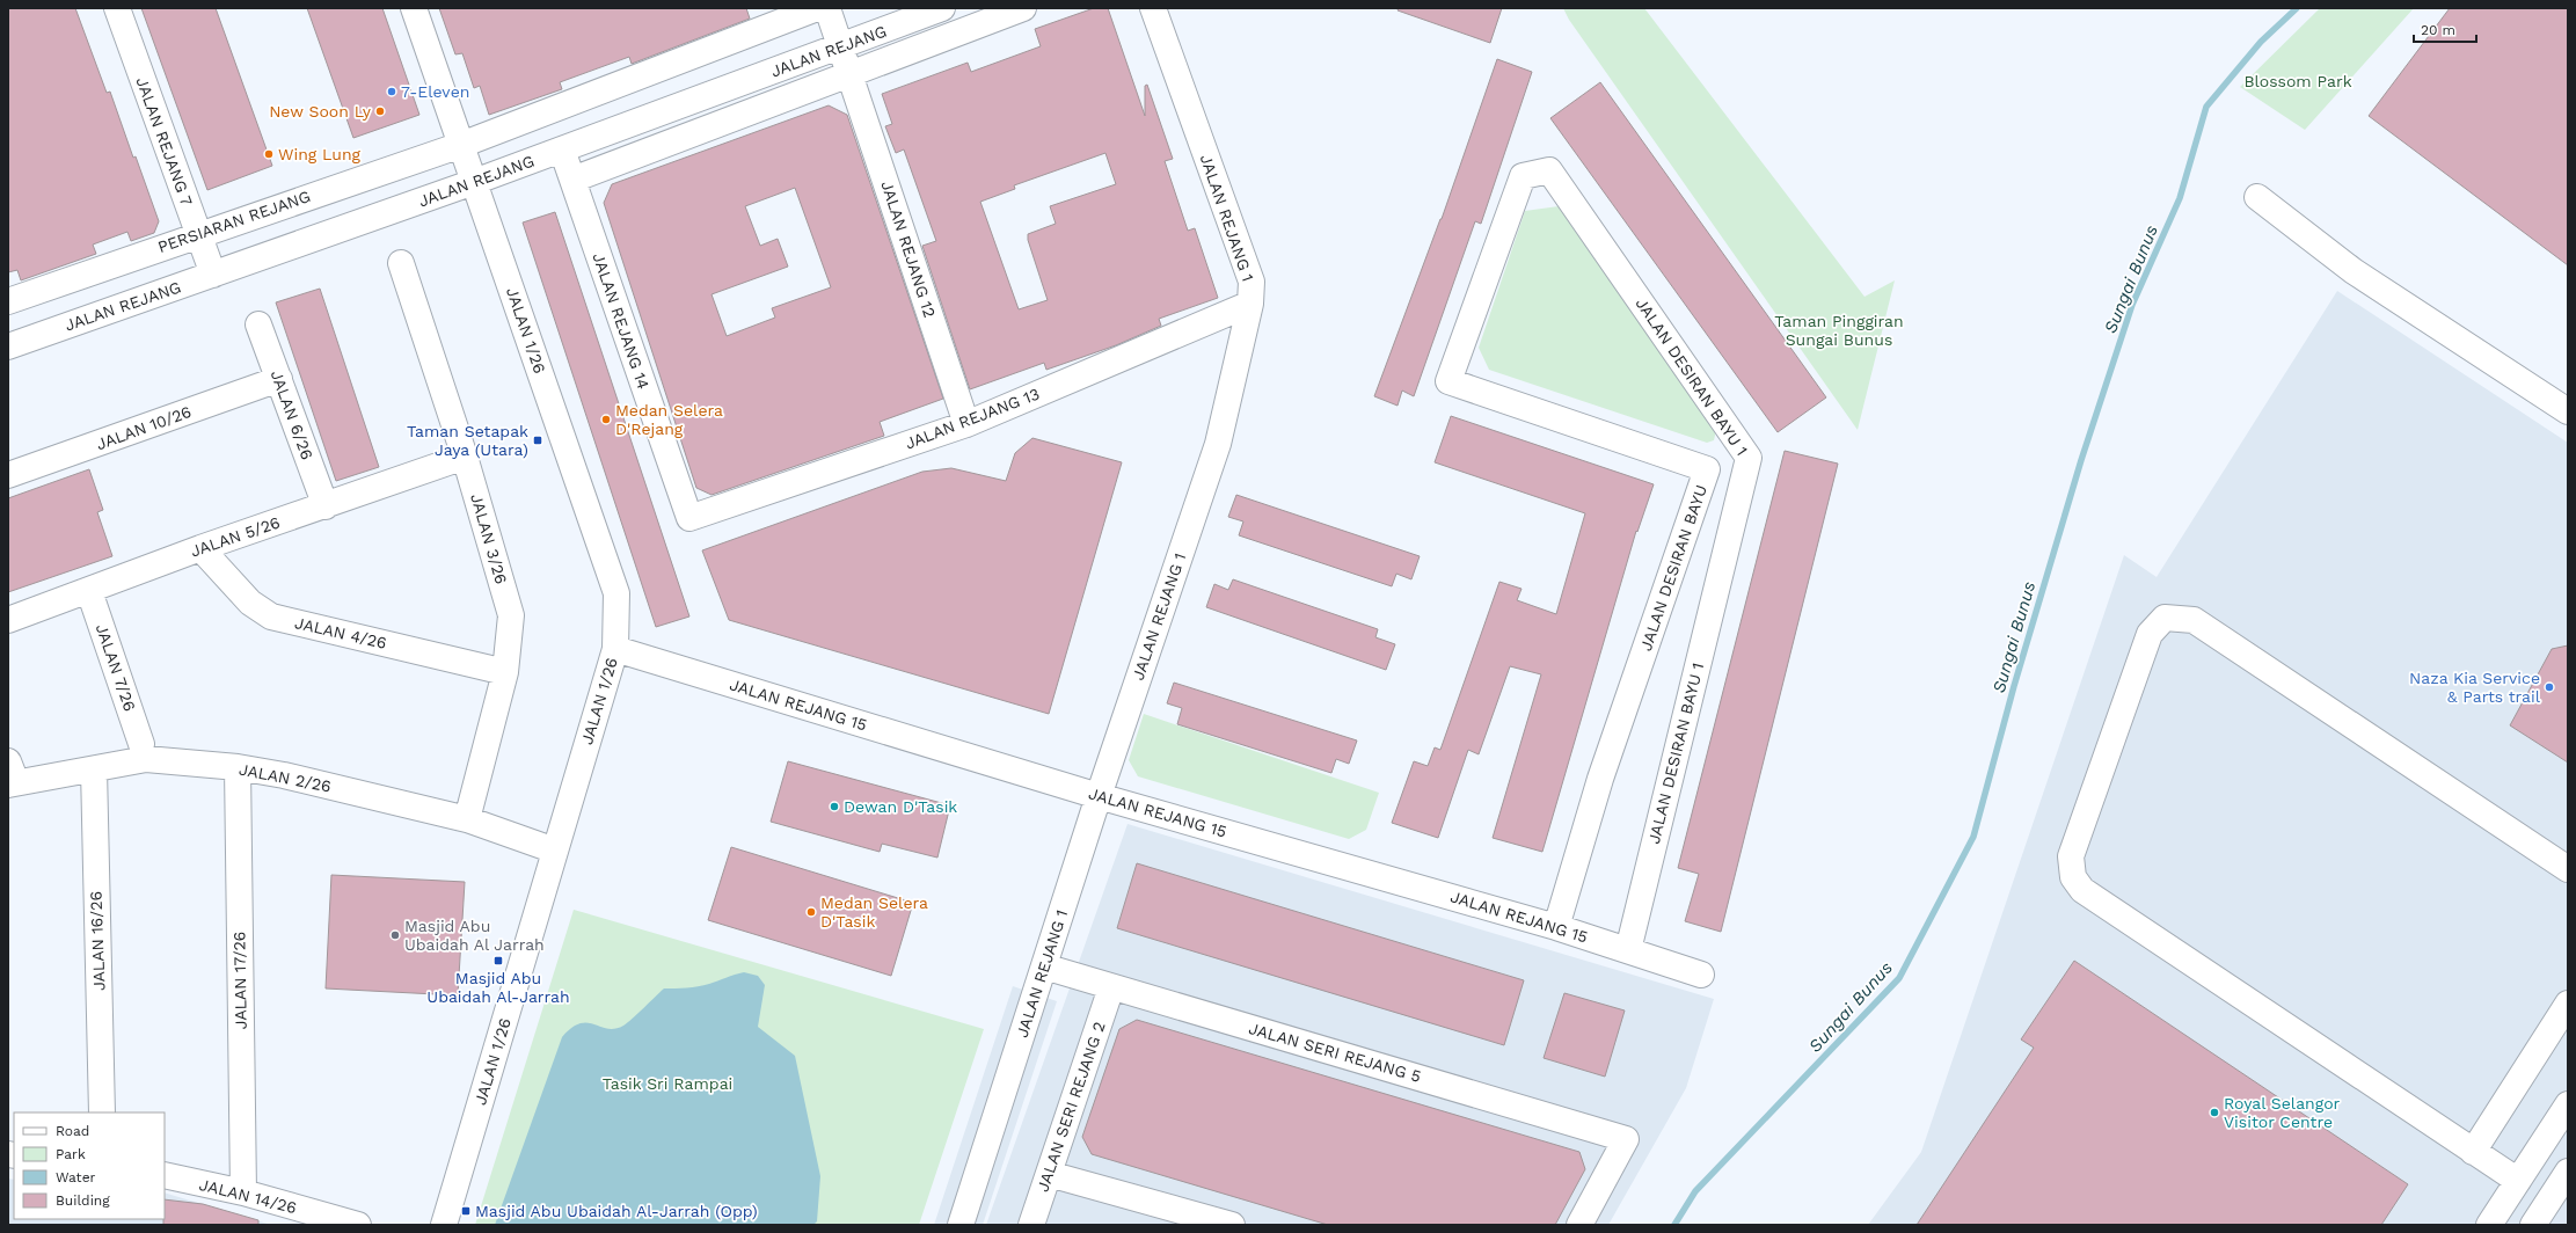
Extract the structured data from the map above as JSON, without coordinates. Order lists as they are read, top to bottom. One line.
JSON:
{"streets":{"street":["JALAN REJANG","JALAN REJANG 7","JALAN REJANG 1","PERSIARAN REJANG","JALAN REJANG 12","JALAN REJANG 14","JALAN 1/26","JALAN DESIRAN BAYU 1","JALAN 6/26","JALAN REJANG 13","JALAN 10/26","JALAN 5/26","JALAN 3/26","JALAN DESIRAN BAYU","JALAN 4/26","JALAN 7/26","JALAN REJANG 15","JALAN 2/26","JALAN 16/26","JALAN 17/26","JALAN SERI REJANG 5","JALAN SERI REJANG 2","JALAN 14/26"]},"crossings":[["JALAN REJANG","JALAN REJANG 7"],["JALAN REJANG","JALAN REJANG 12"],["JALAN REJANG","JALAN REJANG 14"],["JALAN REJANG","JALAN 1/26"],["JALAN REJANG 7","PERSIARAN REJANG"],["JALAN REJANG 1","JALAN REJANG 13"],["JALAN REJANG 1","JALAN REJANG 15"],["JALAN REJANG 1","JALAN SERI REJANG 5"],["PERSIARAN REJANG","JALAN 1/26"],["JALAN REJANG 12","JALAN REJANG 13"],["JALAN REJANG 14","JALAN REJANG 13"],["JALAN 1/26","JALAN REJANG 15"],["JALAN 1/26","JALAN 2/26"],["JALAN DESIRAN BAYU 1","JALAN DESIRAN BAYU"],["JALAN DESIRAN BAYU 1","JALAN REJANG 15"],["JALAN 6/26","JALAN 10/26"],["JALAN 6/26","JALAN 5/26"],["JALAN 5/26","JALAN 3/26"],["JALAN 5/26","JALAN 4/26"],["JALAN 5/26","JALAN 7/26"],["JALAN 3/26","JALAN 4/26"],["JALAN 3/26","JALAN 2/26"],["JALAN DESIRAN BAYU","JALAN REJANG 15"],["JALAN 2/26","JALAN 16/26"],["JALAN 2/26","JALAN 17/26"],["JALAN 17/26","JALAN 14/26"],["JALAN SERI REJANG 5","JALAN SERI REJANG 2"]],"water":["Sungai Bunus"],"parks":["Blossom Park","Taman Pinggiran Sungai Bunus","Tasik Sri Rampai"],"places":{"other":["7-Eleven","New Soon Ly","Wing Lung","Medan Selera D'Rejang","Naza Kia Service & Parts trail","Dewan D'Tasik","Medan Selera D'Tasik","Masjid Abu Ubaidah Al Jarrah","Royal Selangor Visitor Centre"],"transit":["Taman Setapak Jaya (Utara)","Masjid Abu Ubaidah Al-Jarrah","Masjid Abu Ubaidah Al-Jarrah (Opp)"]},"legend":["Road","Park","Water","Building"],"scale_bar":"20 m"}
